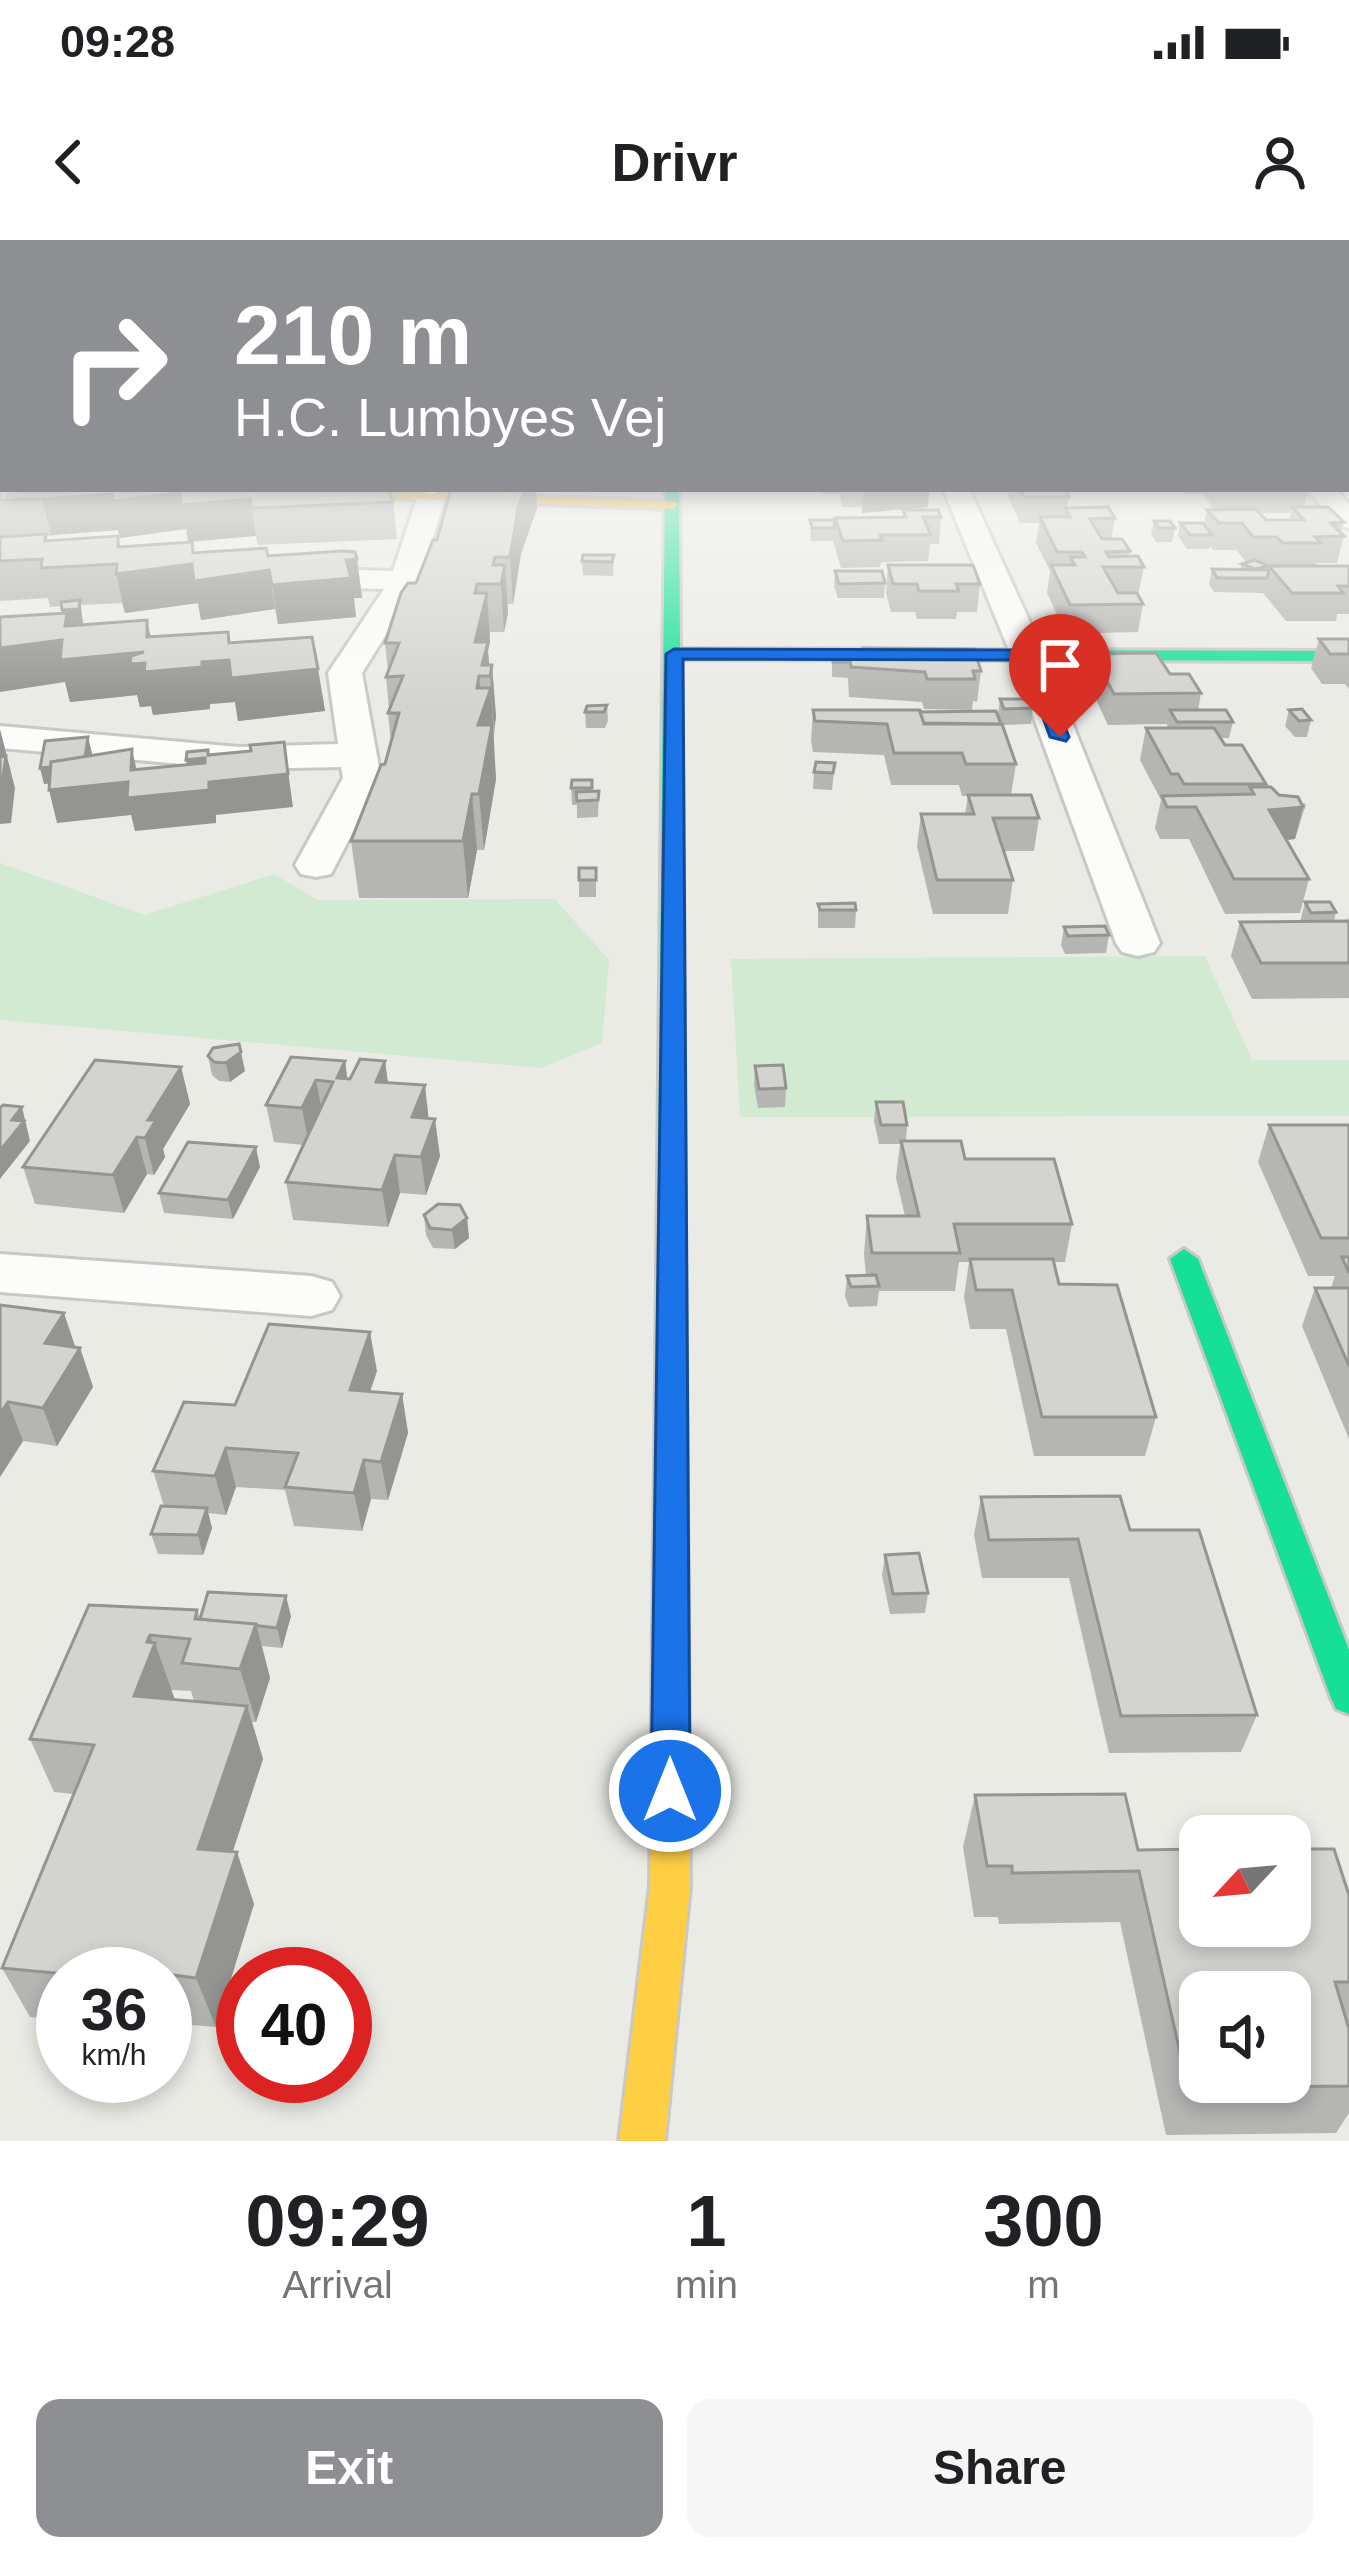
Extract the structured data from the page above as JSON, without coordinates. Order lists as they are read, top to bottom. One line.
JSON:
{"north":"bottom left","page":{"status":"09:28","header":"Drivr","turn":["210 m","H.C. Lumbyes Vej"],"speed":"36 km/h","limit":"40","eta":["09:29","Arrival","1","min","300","m"],"buttons":["Exit","Share"]}}
